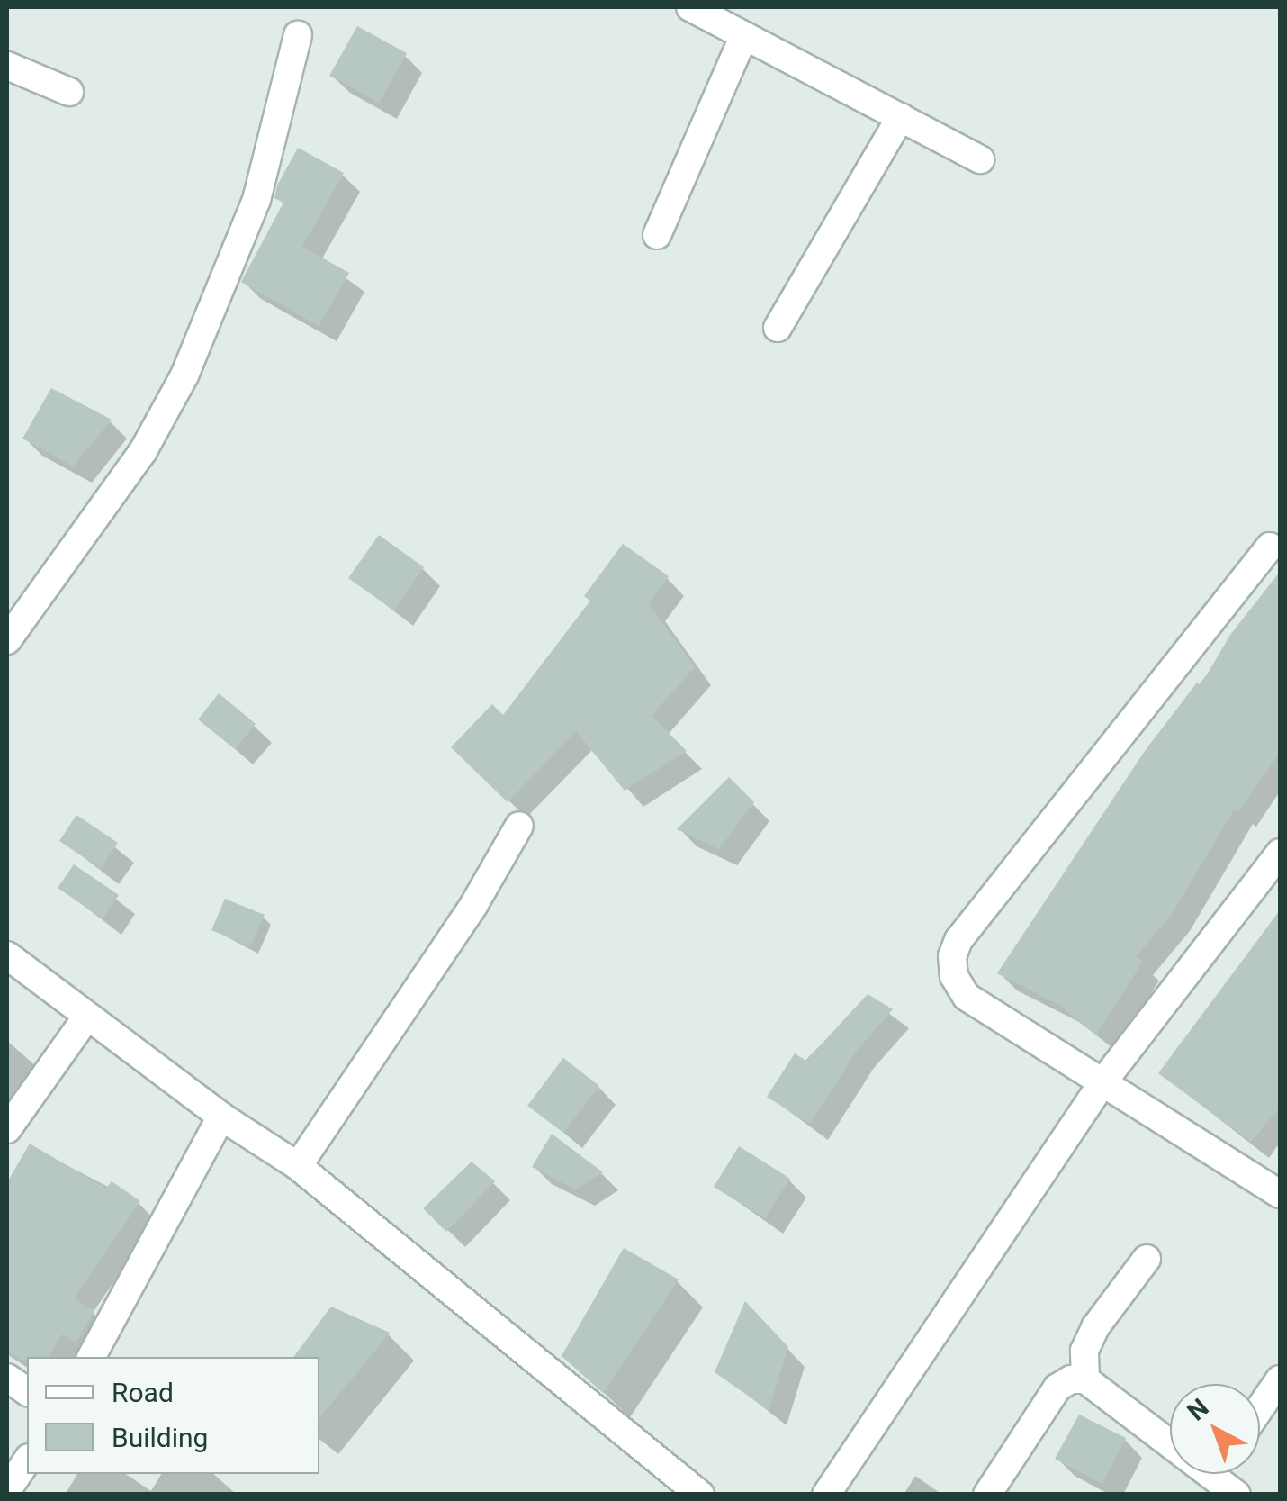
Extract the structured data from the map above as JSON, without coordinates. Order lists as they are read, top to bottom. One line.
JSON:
{"legend":["Road","Building"],"north":"top left"}
